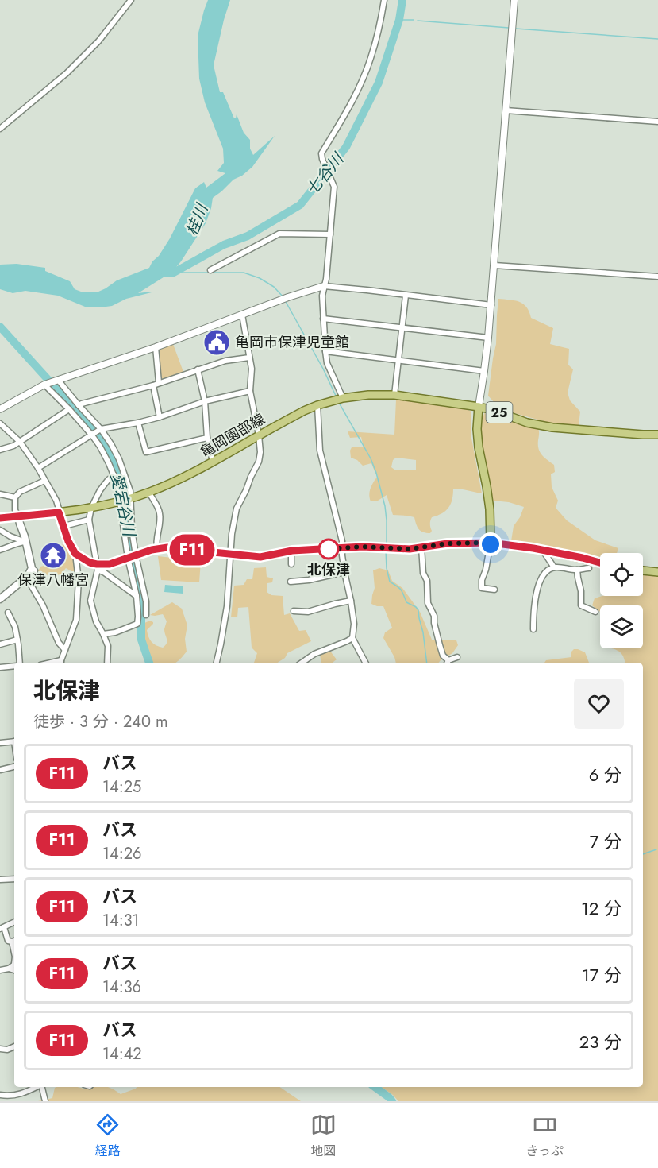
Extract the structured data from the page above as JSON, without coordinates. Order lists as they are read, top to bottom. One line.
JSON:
{"streets":{"main road":["25","亀岡園部線"]},"crossings":[["25","亀岡園部線"]],"water":["七谷川","桂川","愛宕谷川"],"places":{"public building":["亀岡市保津児童館"],"other":["北保津"],"temple":["保津八幡宮"]},"lines":["bus line F11"],"page":{"on_map":"F11","heading":["北保津","徒歩 · 3 分 · 240 m"],"list":[{"mark":"F11","name":"バス","note":"14:25","value":"6 分"},{"mark":"F11","name":"バス","note":"14:26","value":"7 分"},{"mark":"F11","name":"バス","note":"14:31","value":"12 分"},{"mark":"F11","name":"バス","note":"14:36","value":"17 分"},{"mark":"F11","name":"バス","note":"14:42","value":"23 分"}],"tabs":["経路","地図","きっぷ"]}}
